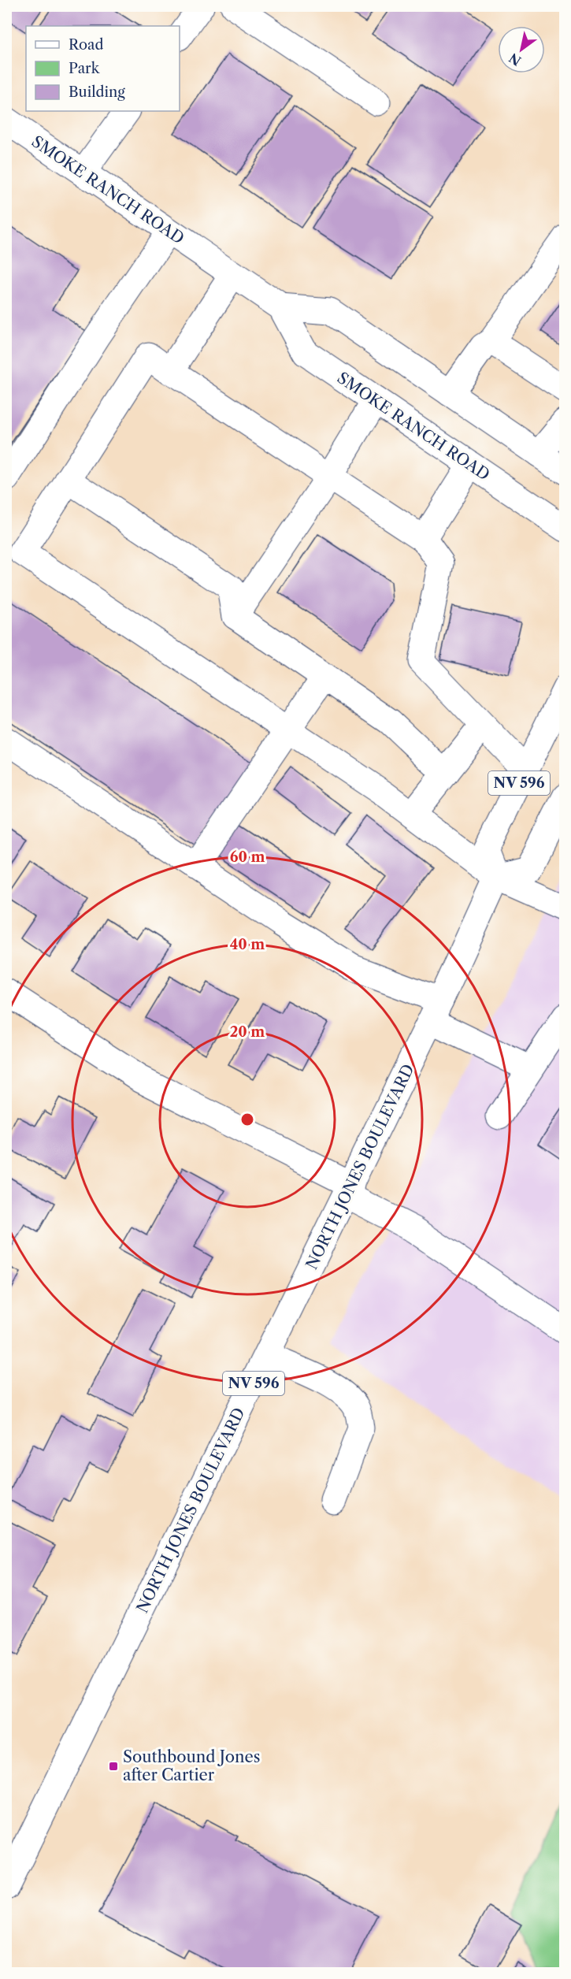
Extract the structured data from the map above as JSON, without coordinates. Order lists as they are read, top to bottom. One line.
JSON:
{"streets":{"main road":["SMOKE RANCH ROAD","NV 596","NORTH JONES BOULEVARD"]},"crossings":[["NV 596","NORTH JONES BOULEVARD"]],"places":{"transit":["Southbound Jones after Cartier"]},"legend":["Road","Park","Building"],"north":"bottom left","rings":["60 m","40 m","20 m"]}
